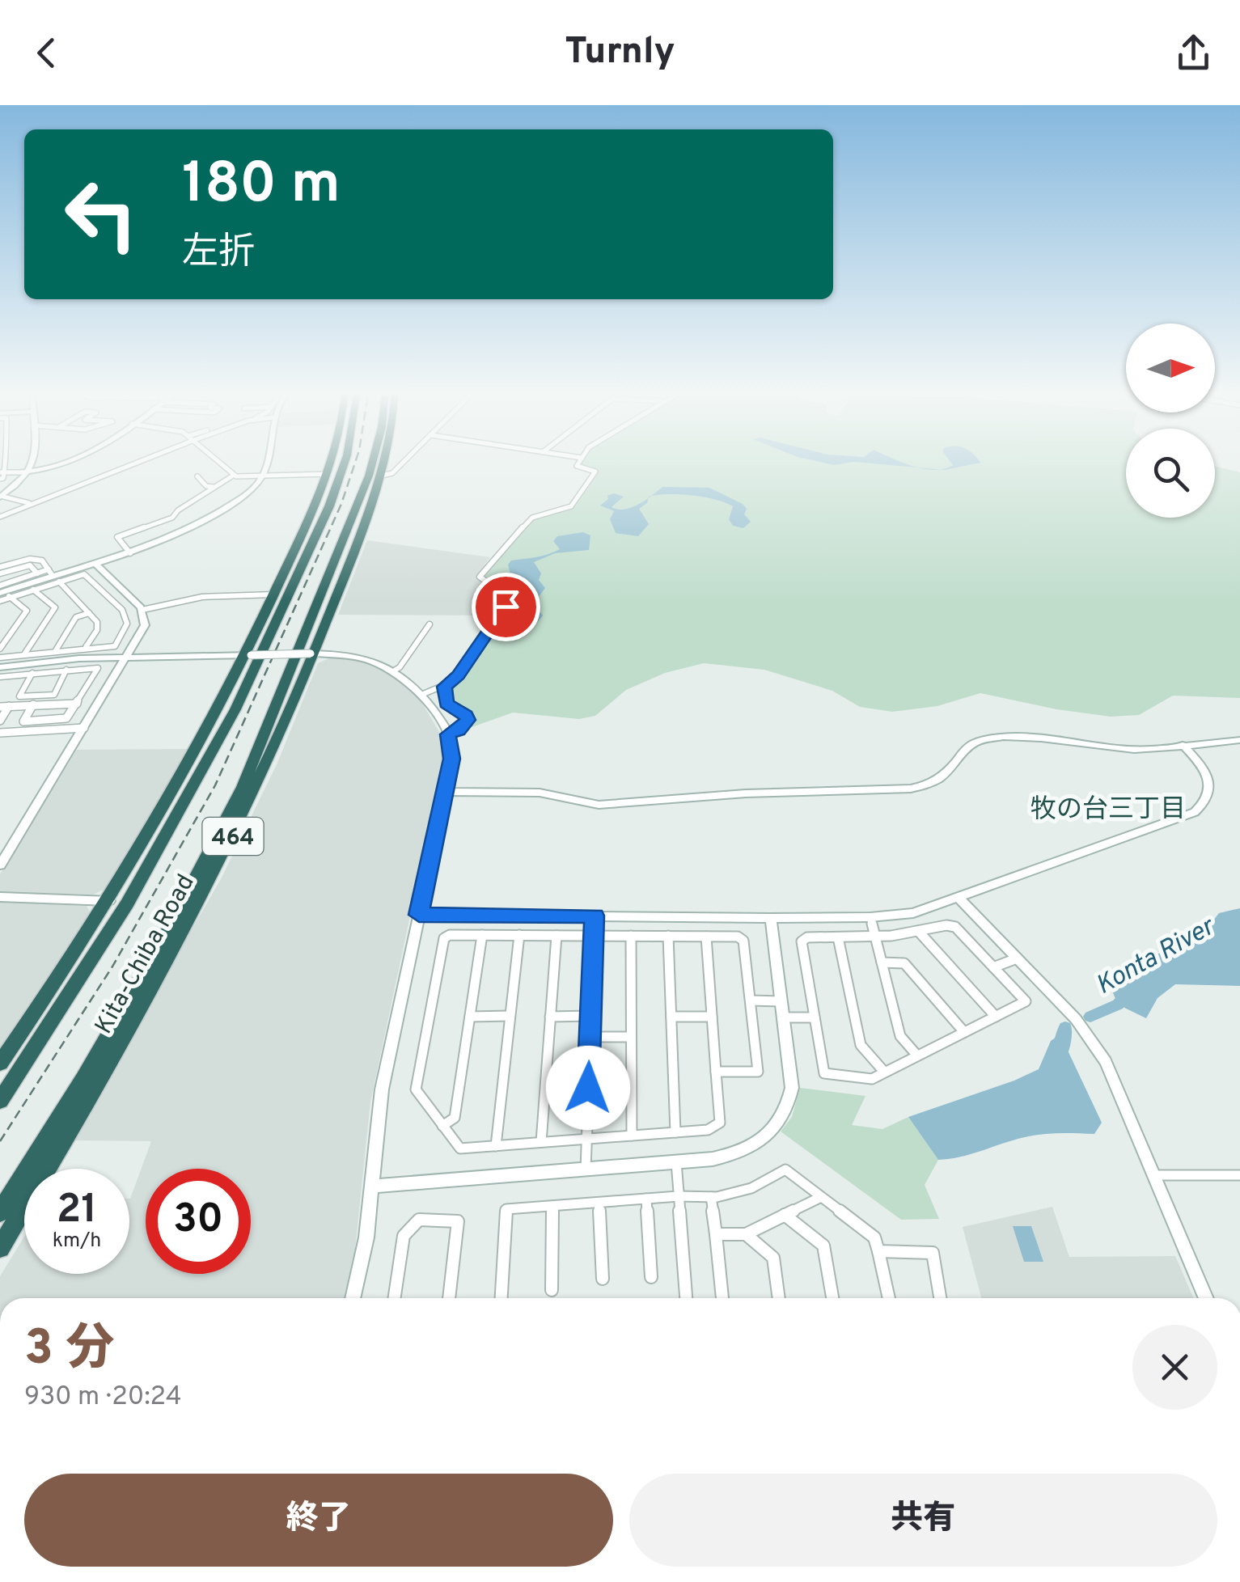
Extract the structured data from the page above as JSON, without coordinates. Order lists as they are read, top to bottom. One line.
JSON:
{"streets":{"highway":["464","Kita-Chiba Road"]},"districts":["牧の台三丁目"],"water":["Konta River"],"north":"right","page":{"header":"Turnly","turn":["180 m","左折"],"speed":"21 km/h","limit":"30","heading":["3 分","930 m · 20:24"],"buttons":["終了","共有"]}}
